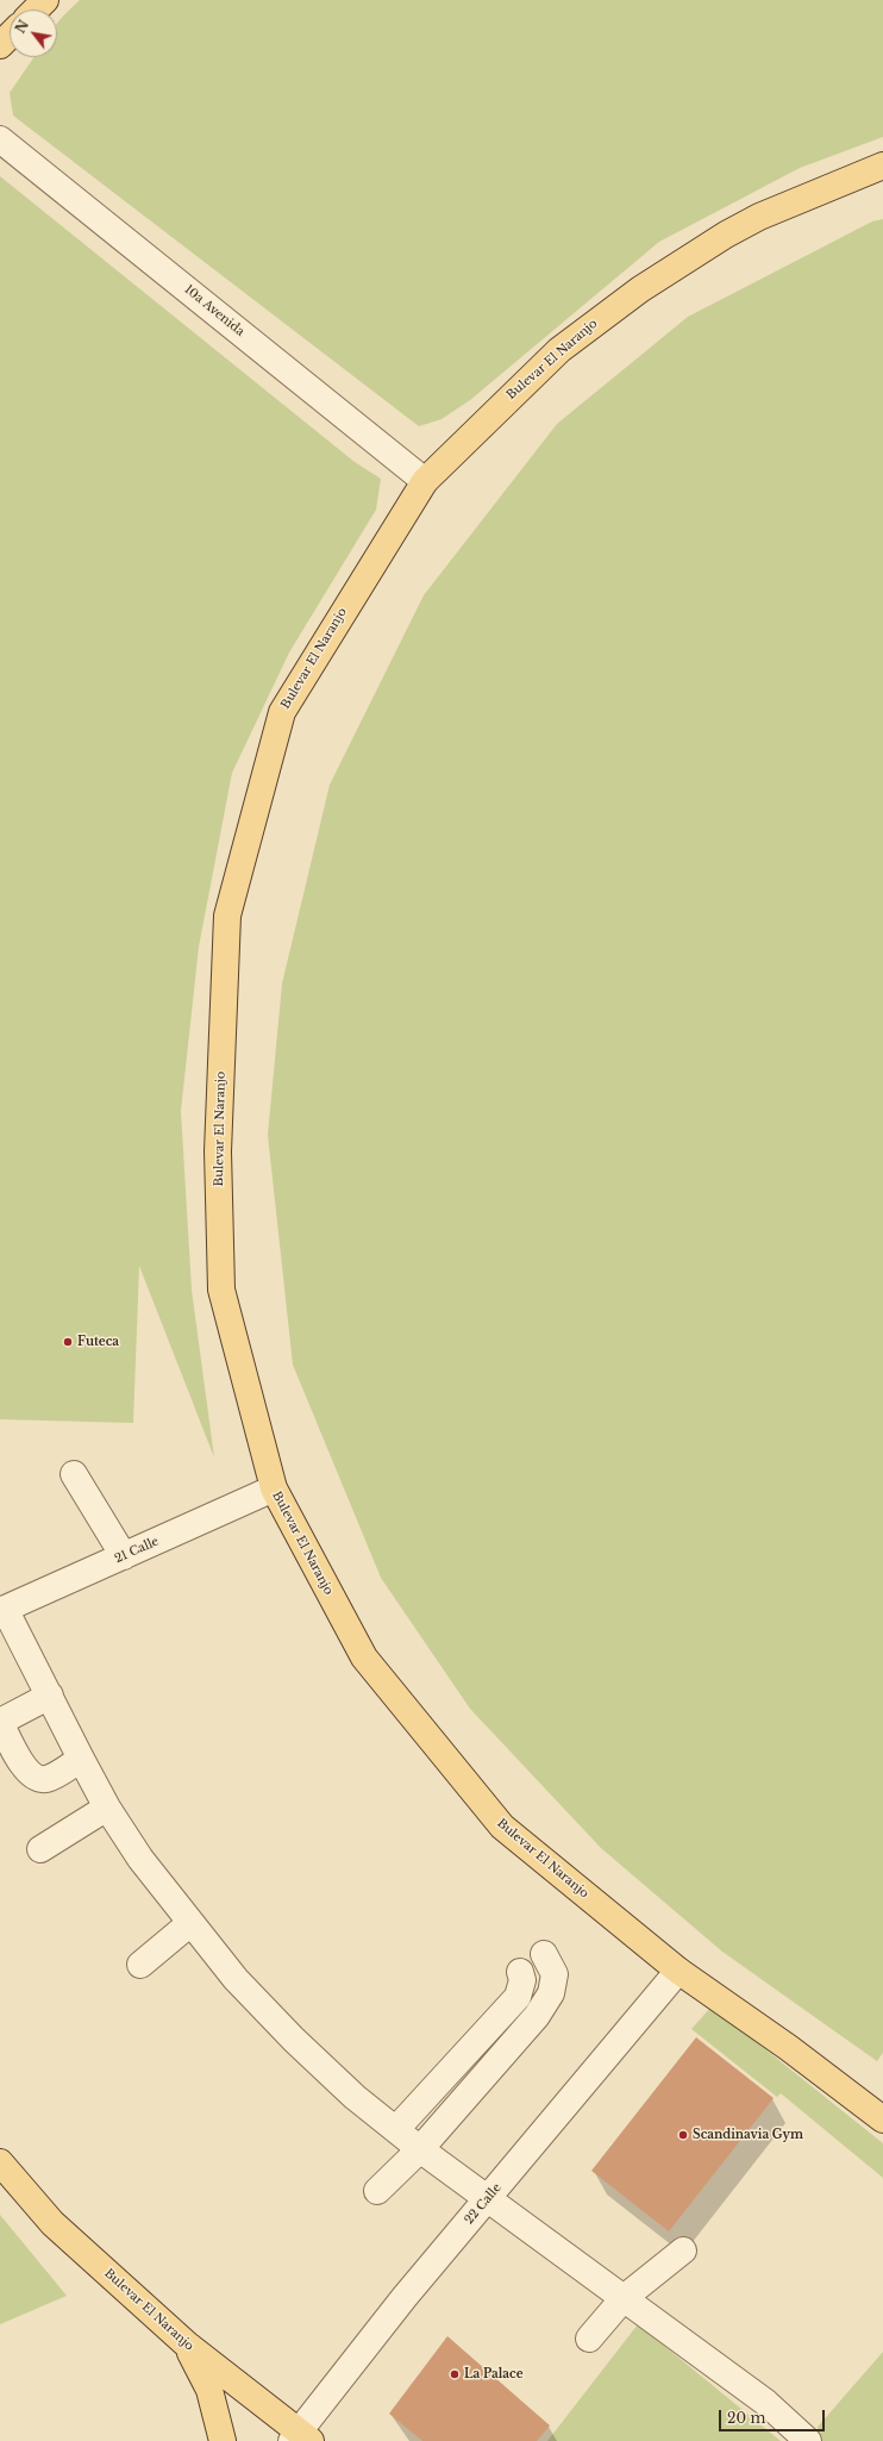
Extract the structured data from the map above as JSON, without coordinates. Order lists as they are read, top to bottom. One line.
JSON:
{"streets":{"main road":["Bulevar El Naranjo"],"street":["10a Avenida","21 Calle","22 Calle"]},"crossings":[["10a Avenida","Bulevar El Naranjo"],["Bulevar El Naranjo","21 Calle"],["Bulevar El Naranjo","22 Calle"]],"places":["Futeca","Scandinavia Gym","La Palace"],"scale_bar":"20 m","north":"top left"}
